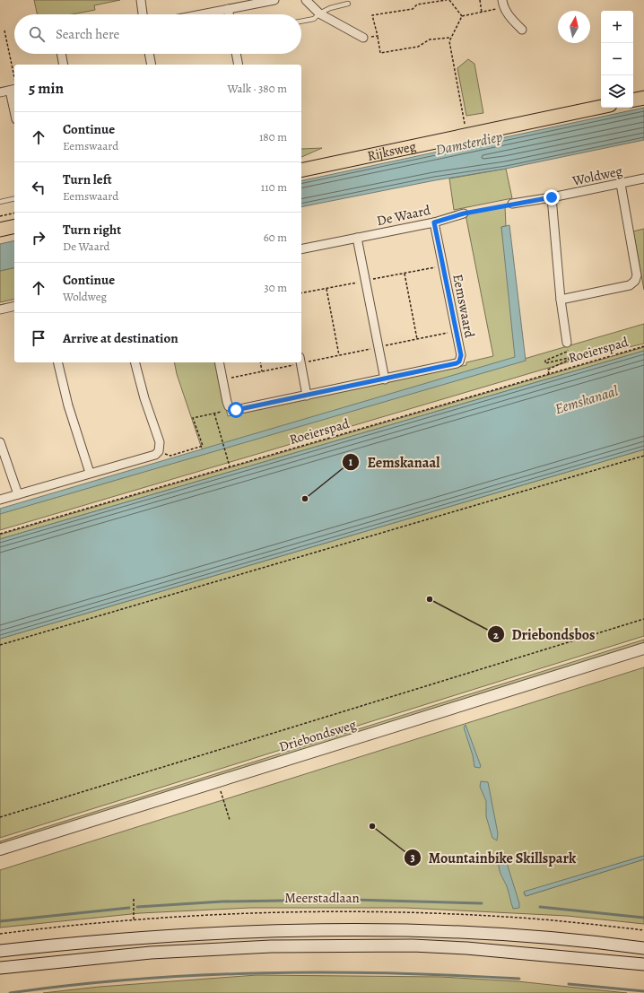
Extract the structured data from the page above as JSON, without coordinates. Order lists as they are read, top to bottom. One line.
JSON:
{"streets":{"main road":["Rijksweg"],"street":["Woldweg","De Waard","Eemswaard","Driebondsweg"],"path":["Roeierspad","Meerstadlaan"]},"crossings":[["De Waard","Eemswaard"]],"water":["Damsterdiep","Eemskanaal"],"places":["Eemskanaal","Driebondsbos","Mountainbike Skillspark"],"north":"top","page":{"map_buttons":["+","−"],"search":"Search here","heading":["5 min","Walk · 380 m"],"list":[["Continue","Eemswaard","180 m"],["Turn left","Eemswaard","110 m"],["Turn right","De Waard","60 m"],["Continue","Woldweg","30 m"],"Arrive at destination"]}}
